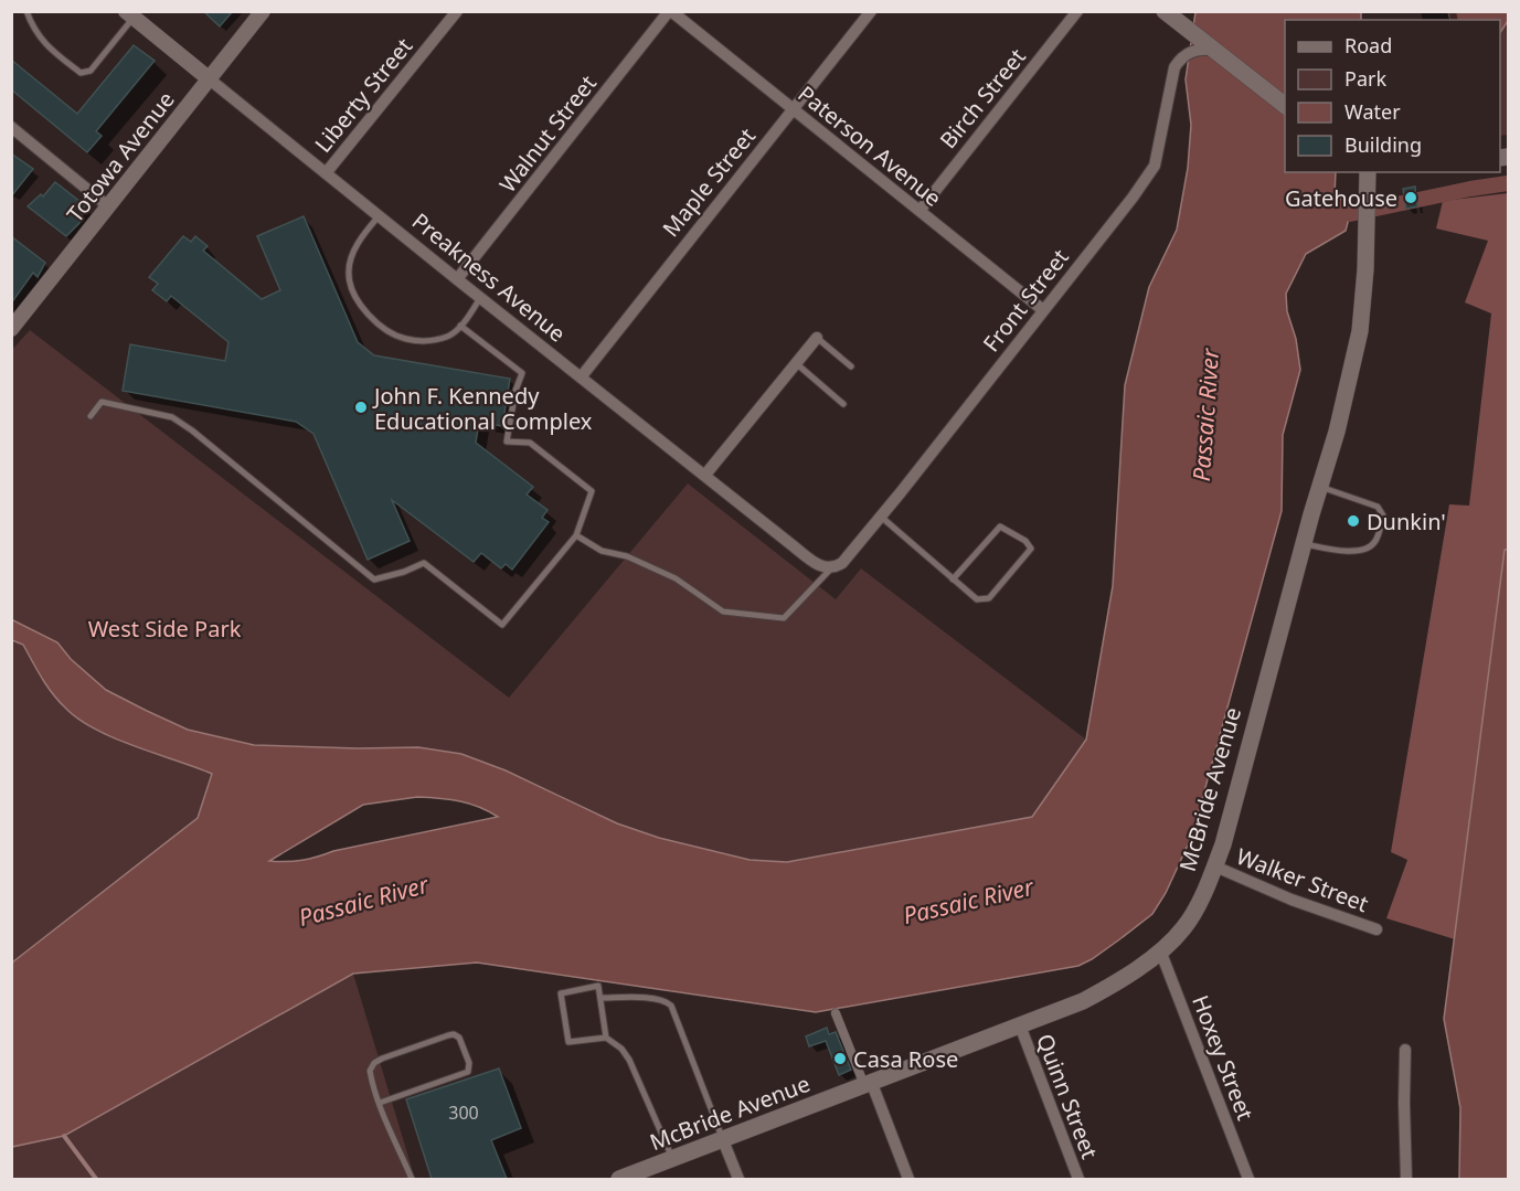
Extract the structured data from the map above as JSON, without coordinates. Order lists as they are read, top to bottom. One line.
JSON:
{"streets":{"main road":["McBride Avenue"],"street":["Liberty Street","Birch Street","Walnut Street","Paterson Avenue","Totowa Avenue","Maple Street","Preakness Avenue","Front Street","Walker Street","Hoxey Street","Quinn Street"]},"crossings":[["Liberty Street","Preakness Avenue"],["Birch Street","Paterson Avenue"],["Walnut Street","Paterson Avenue"],["Walnut Street","Preakness Avenue"],["Paterson Avenue","Maple Street"],["Paterson Avenue","Front Street"],["Totowa Avenue","Preakness Avenue"],["Maple Street","Preakness Avenue"],["Preakness Avenue","Front Street"],["McBride Avenue","Walker Street"],["McBride Avenue","Hoxey Street"],["McBride Avenue","Quinn Street"]],"water":["Passaic River"],"parks":["West Side Park"],"places":["Gatehouse","John F. Kennedy Educational Complex","Dunkin'","Casa Rose"],"house_numbers":["300"],"legend":["Road","Park","Water","Building"]}
